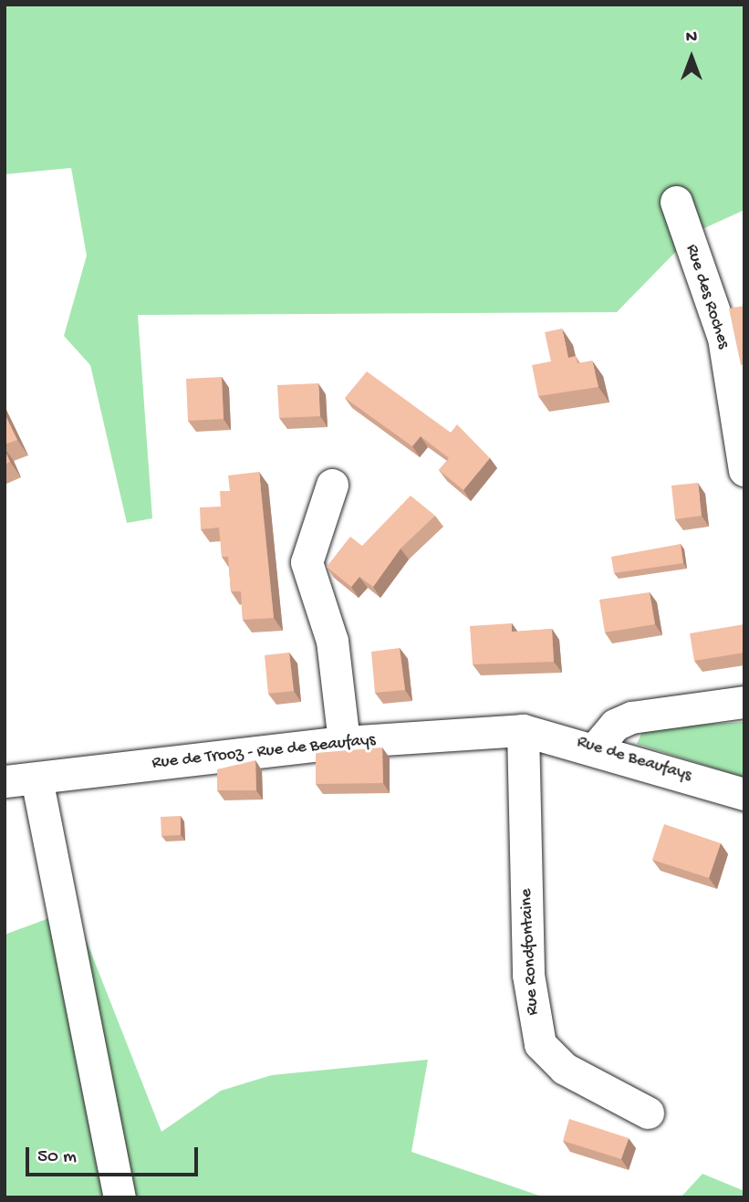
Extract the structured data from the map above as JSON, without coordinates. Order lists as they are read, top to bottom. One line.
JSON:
{"streets":{"street":["Rue des Roches","Rue de Trooz - Rue de Beaufays","Rue de Beaufays","Rue Rondfontaine"]},"crossings":[["Rue de Trooz - Rue de Beaufays","Rue de Beaufays"],["Rue de Trooz - Rue de Beaufays","Rue Rondfontaine"],["Rue de Beaufays","Rue Rondfontaine"]],"scale_bar":"50 m","north":"top"}
